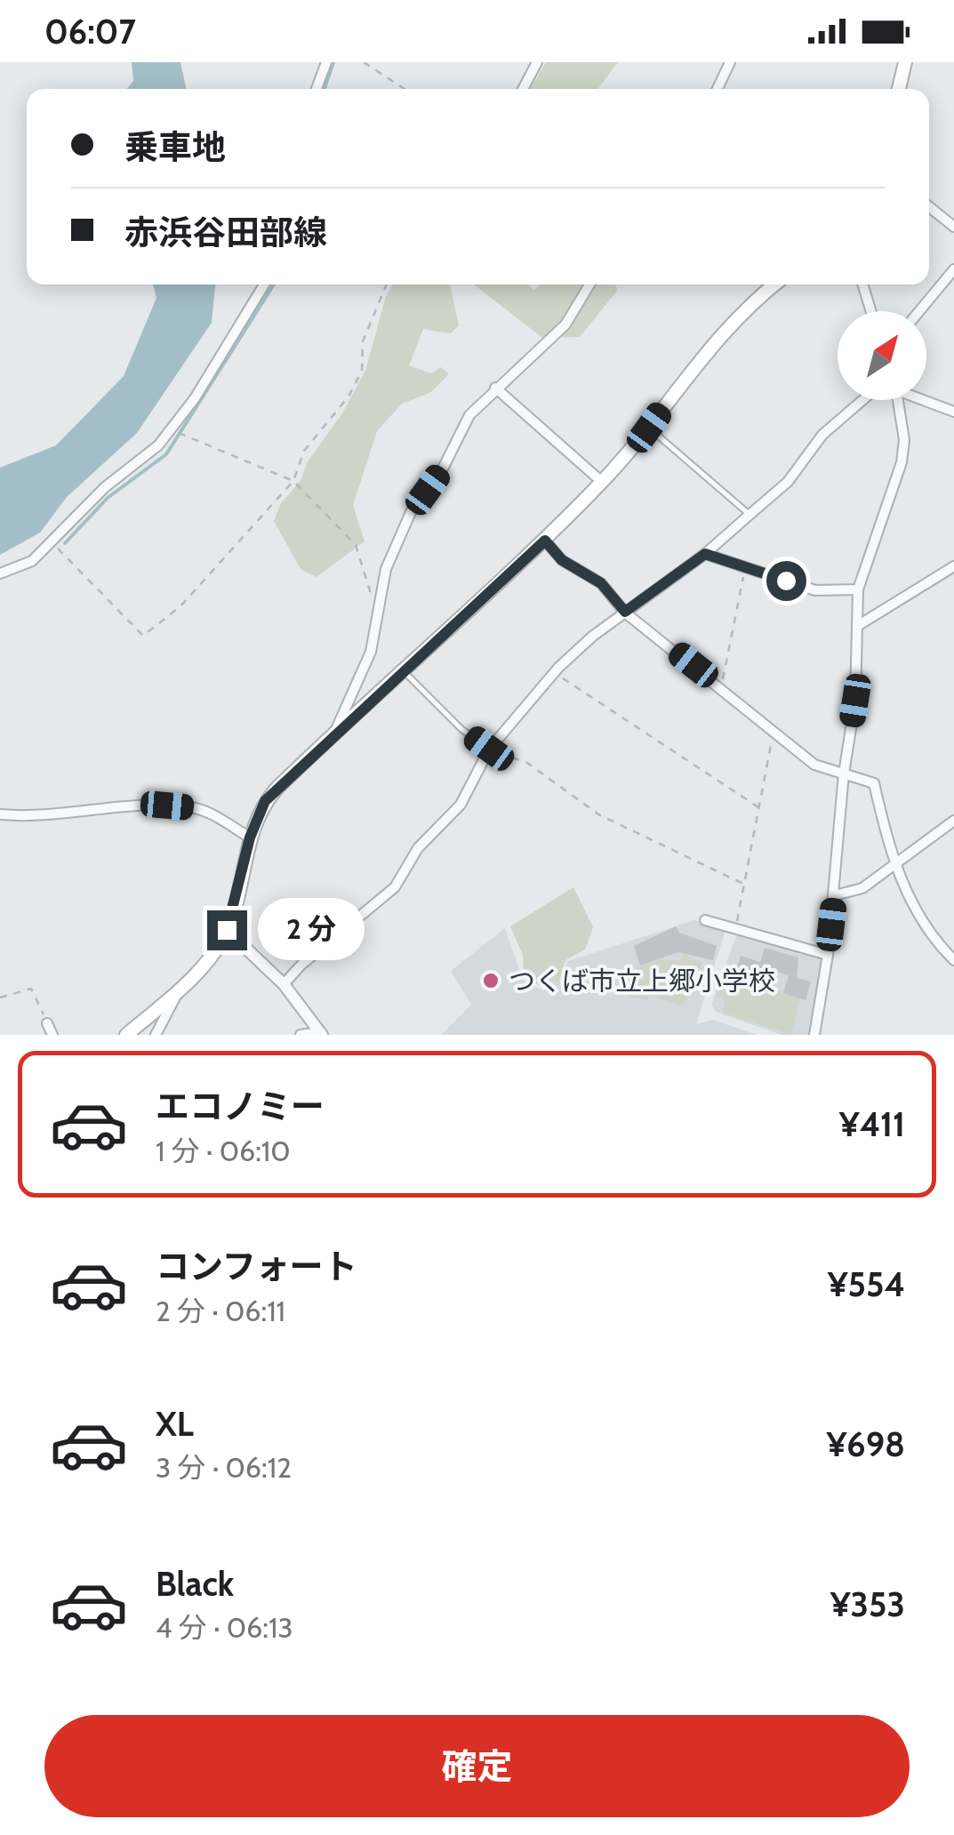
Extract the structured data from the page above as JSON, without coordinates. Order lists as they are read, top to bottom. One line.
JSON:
{"places":["つくば市立上郷小学校"],"north":"top right","page":{"status":"06:07","banner":["乗車地","赤浜谷田部線"],"bubble":"2 分","list":[{"name":"エコノミー","note":"1 分 · 06:10","value":"¥411"},{"name":"コンフォート","note":"2 分 · 06:11","value":"¥554"},{"name":"XL","note":"3 分 · 06:12","value":"¥698"},{"name":"Black","note":"4 分 · 06:13","value":"¥353"}],"buttons":"確定"}}
